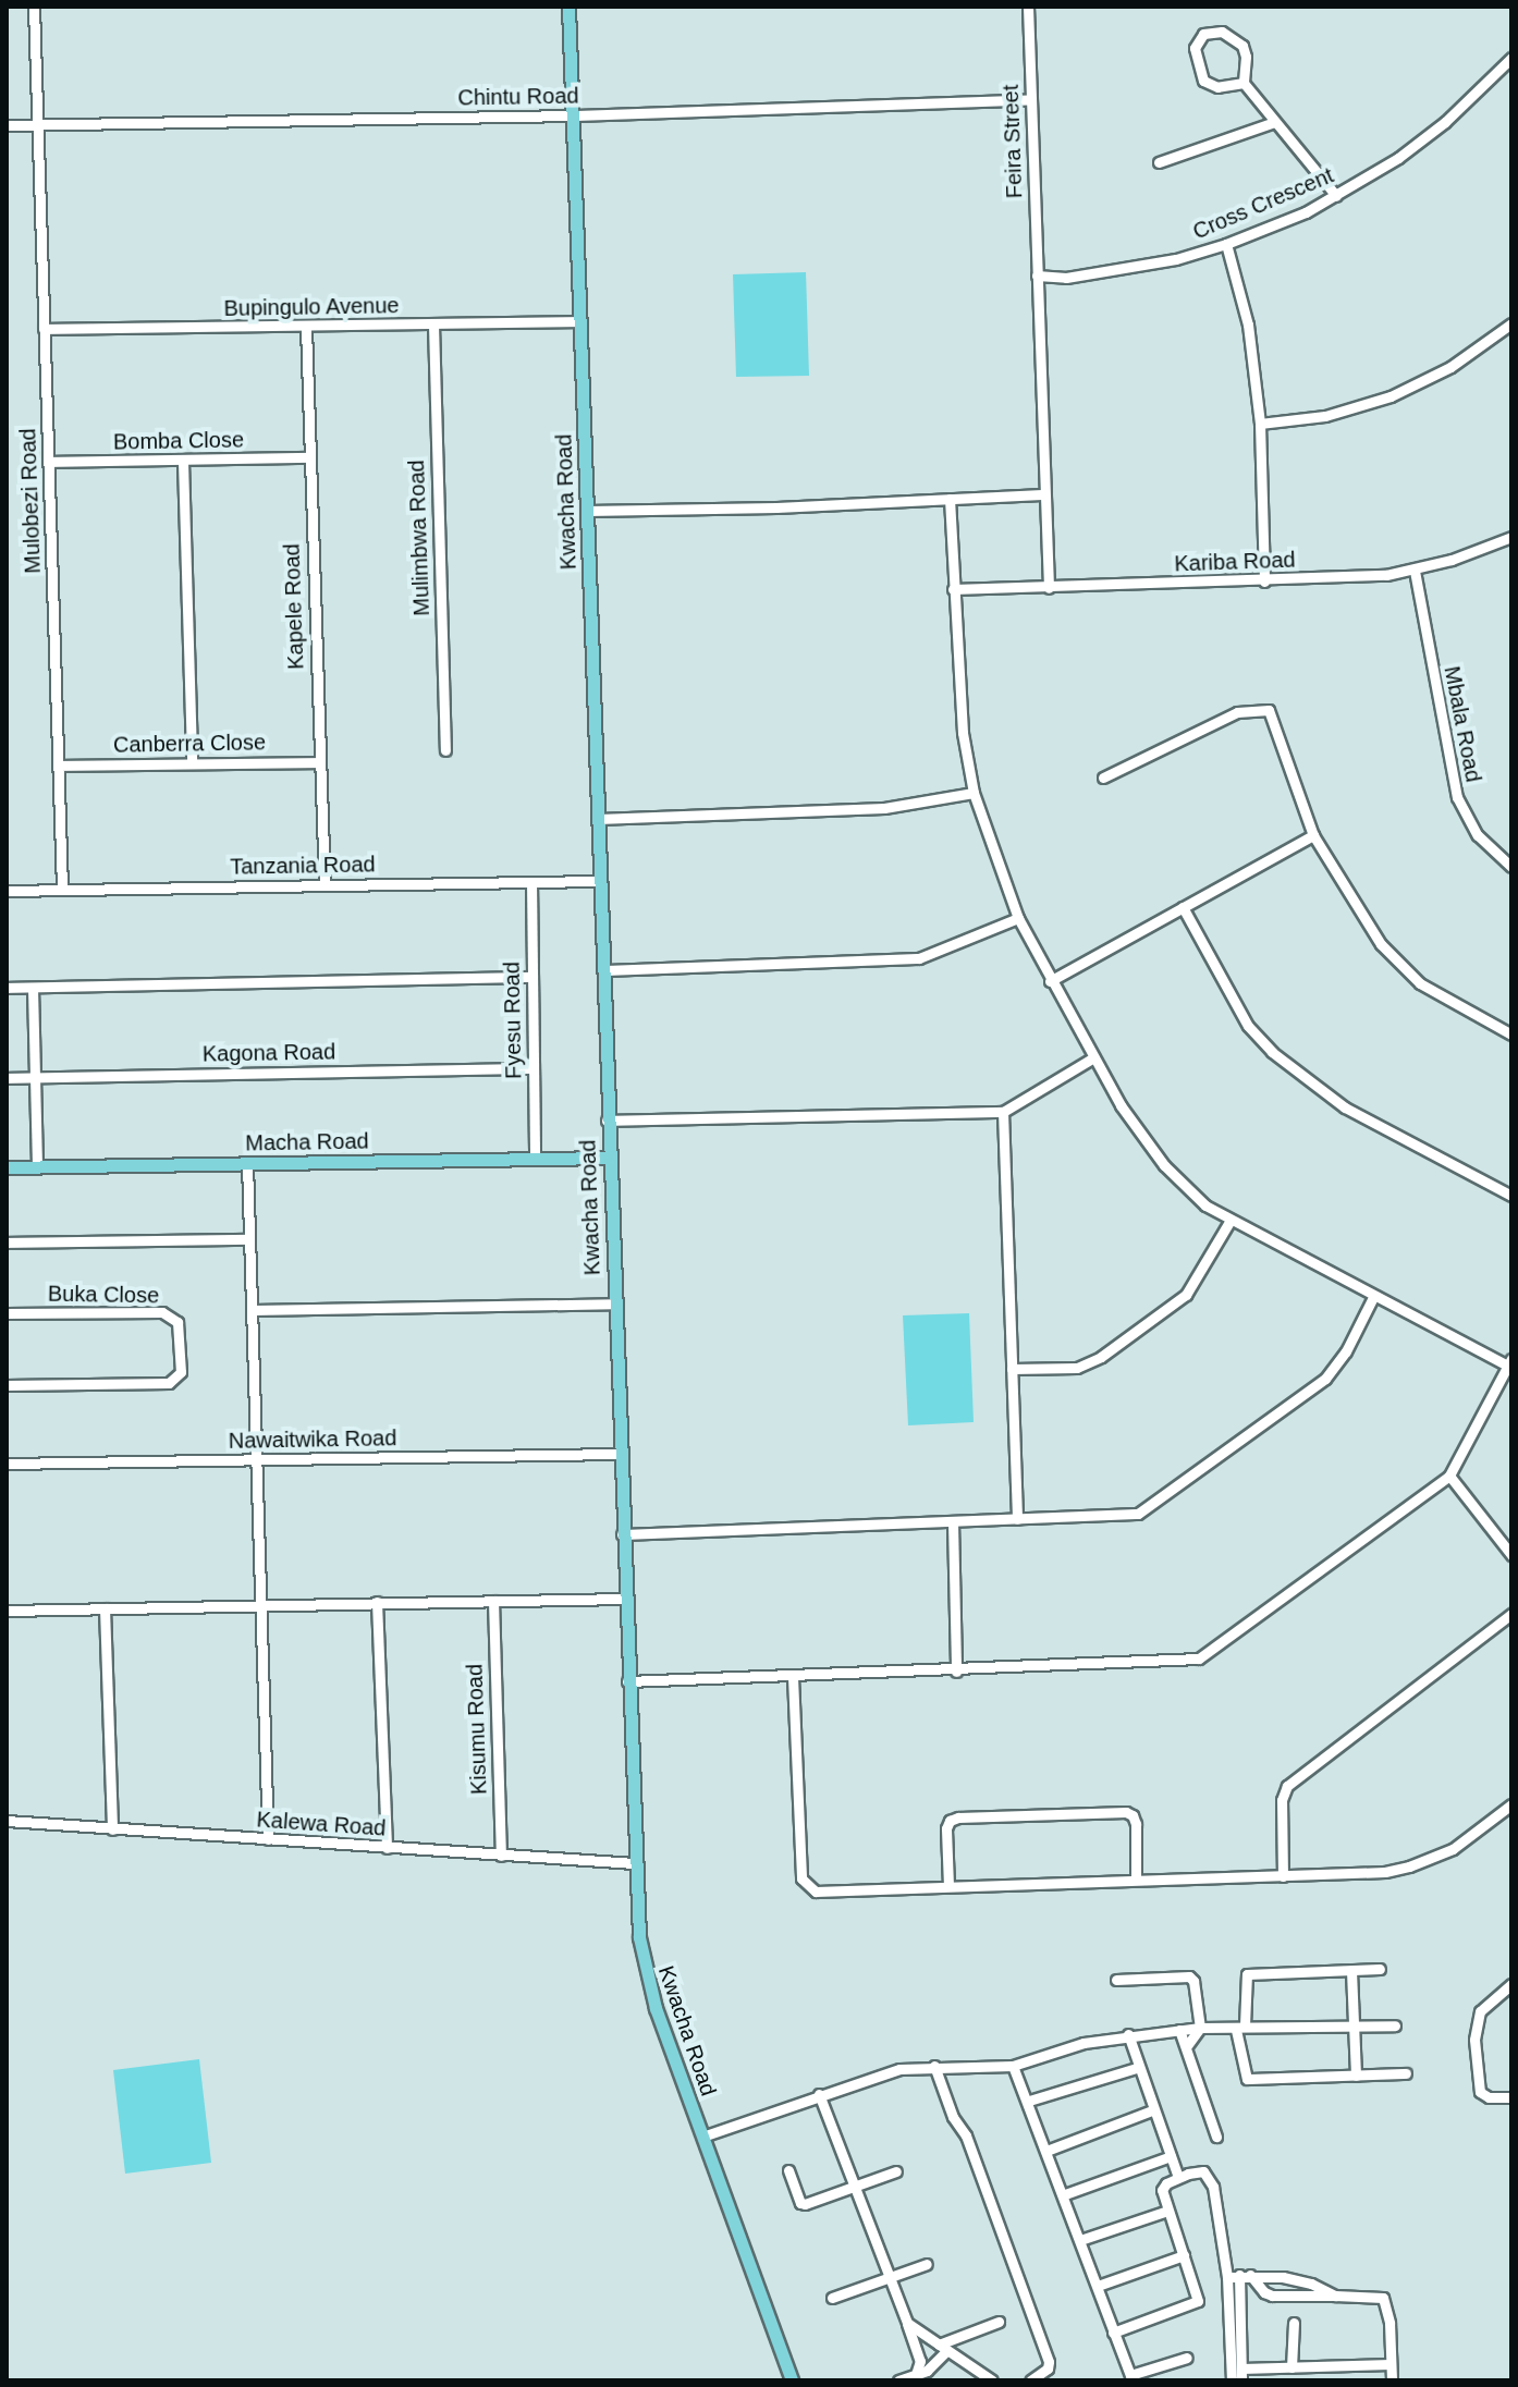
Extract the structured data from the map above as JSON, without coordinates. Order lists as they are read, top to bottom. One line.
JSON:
{"streets":{"main road":["Kwacha Road","Macha Road"],"street":["Chintu Road","Feira Street","Cross Crescent","Bupingulo Avenue","Bomba Close","Mulobezi Road","Mulimbwa Road","Kariba Road","Kapele Road","Mbala Road","Canberra Close","Tanzania Road","Fyesu Road","Kagona Road","Buka Close","Nawaitwika Road","Kisumu Road","Kalewa Road"]},"crossings":[["Chintu Road","Feira Street"],["Chintu Road","Mulobezi Road"],["Chintu Road","Kwacha Road"],["Feira Street","Cross Crescent"],["Feira Street","Kariba Road"],["Bupingulo Avenue","Mulobezi Road"],["Bupingulo Avenue","Kwacha Road"],["Bupingulo Avenue","Mulimbwa Road"],["Bupingulo Avenue","Kapele Road"],["Bomba Close","Mulobezi Road"],["Bomba Close","Kapele Road"],["Mulobezi Road","Canberra Close"],["Mulobezi Road","Tanzania Road"],["Kwacha Road","Tanzania Road"],["Kwacha Road","Macha Road"],["Kwacha Road","Nawaitwika Road"],["Kwacha Road","Kalewa Road"],["Kariba Road","Mbala Road"],["Kapele Road","Canberra Close"],["Kapele Road","Tanzania Road"],["Tanzania Road","Fyesu Road"],["Fyesu Road","Kagona Road"],["Fyesu Road","Macha Road"],["Kisumu Road","Kalewa Road"]]}
